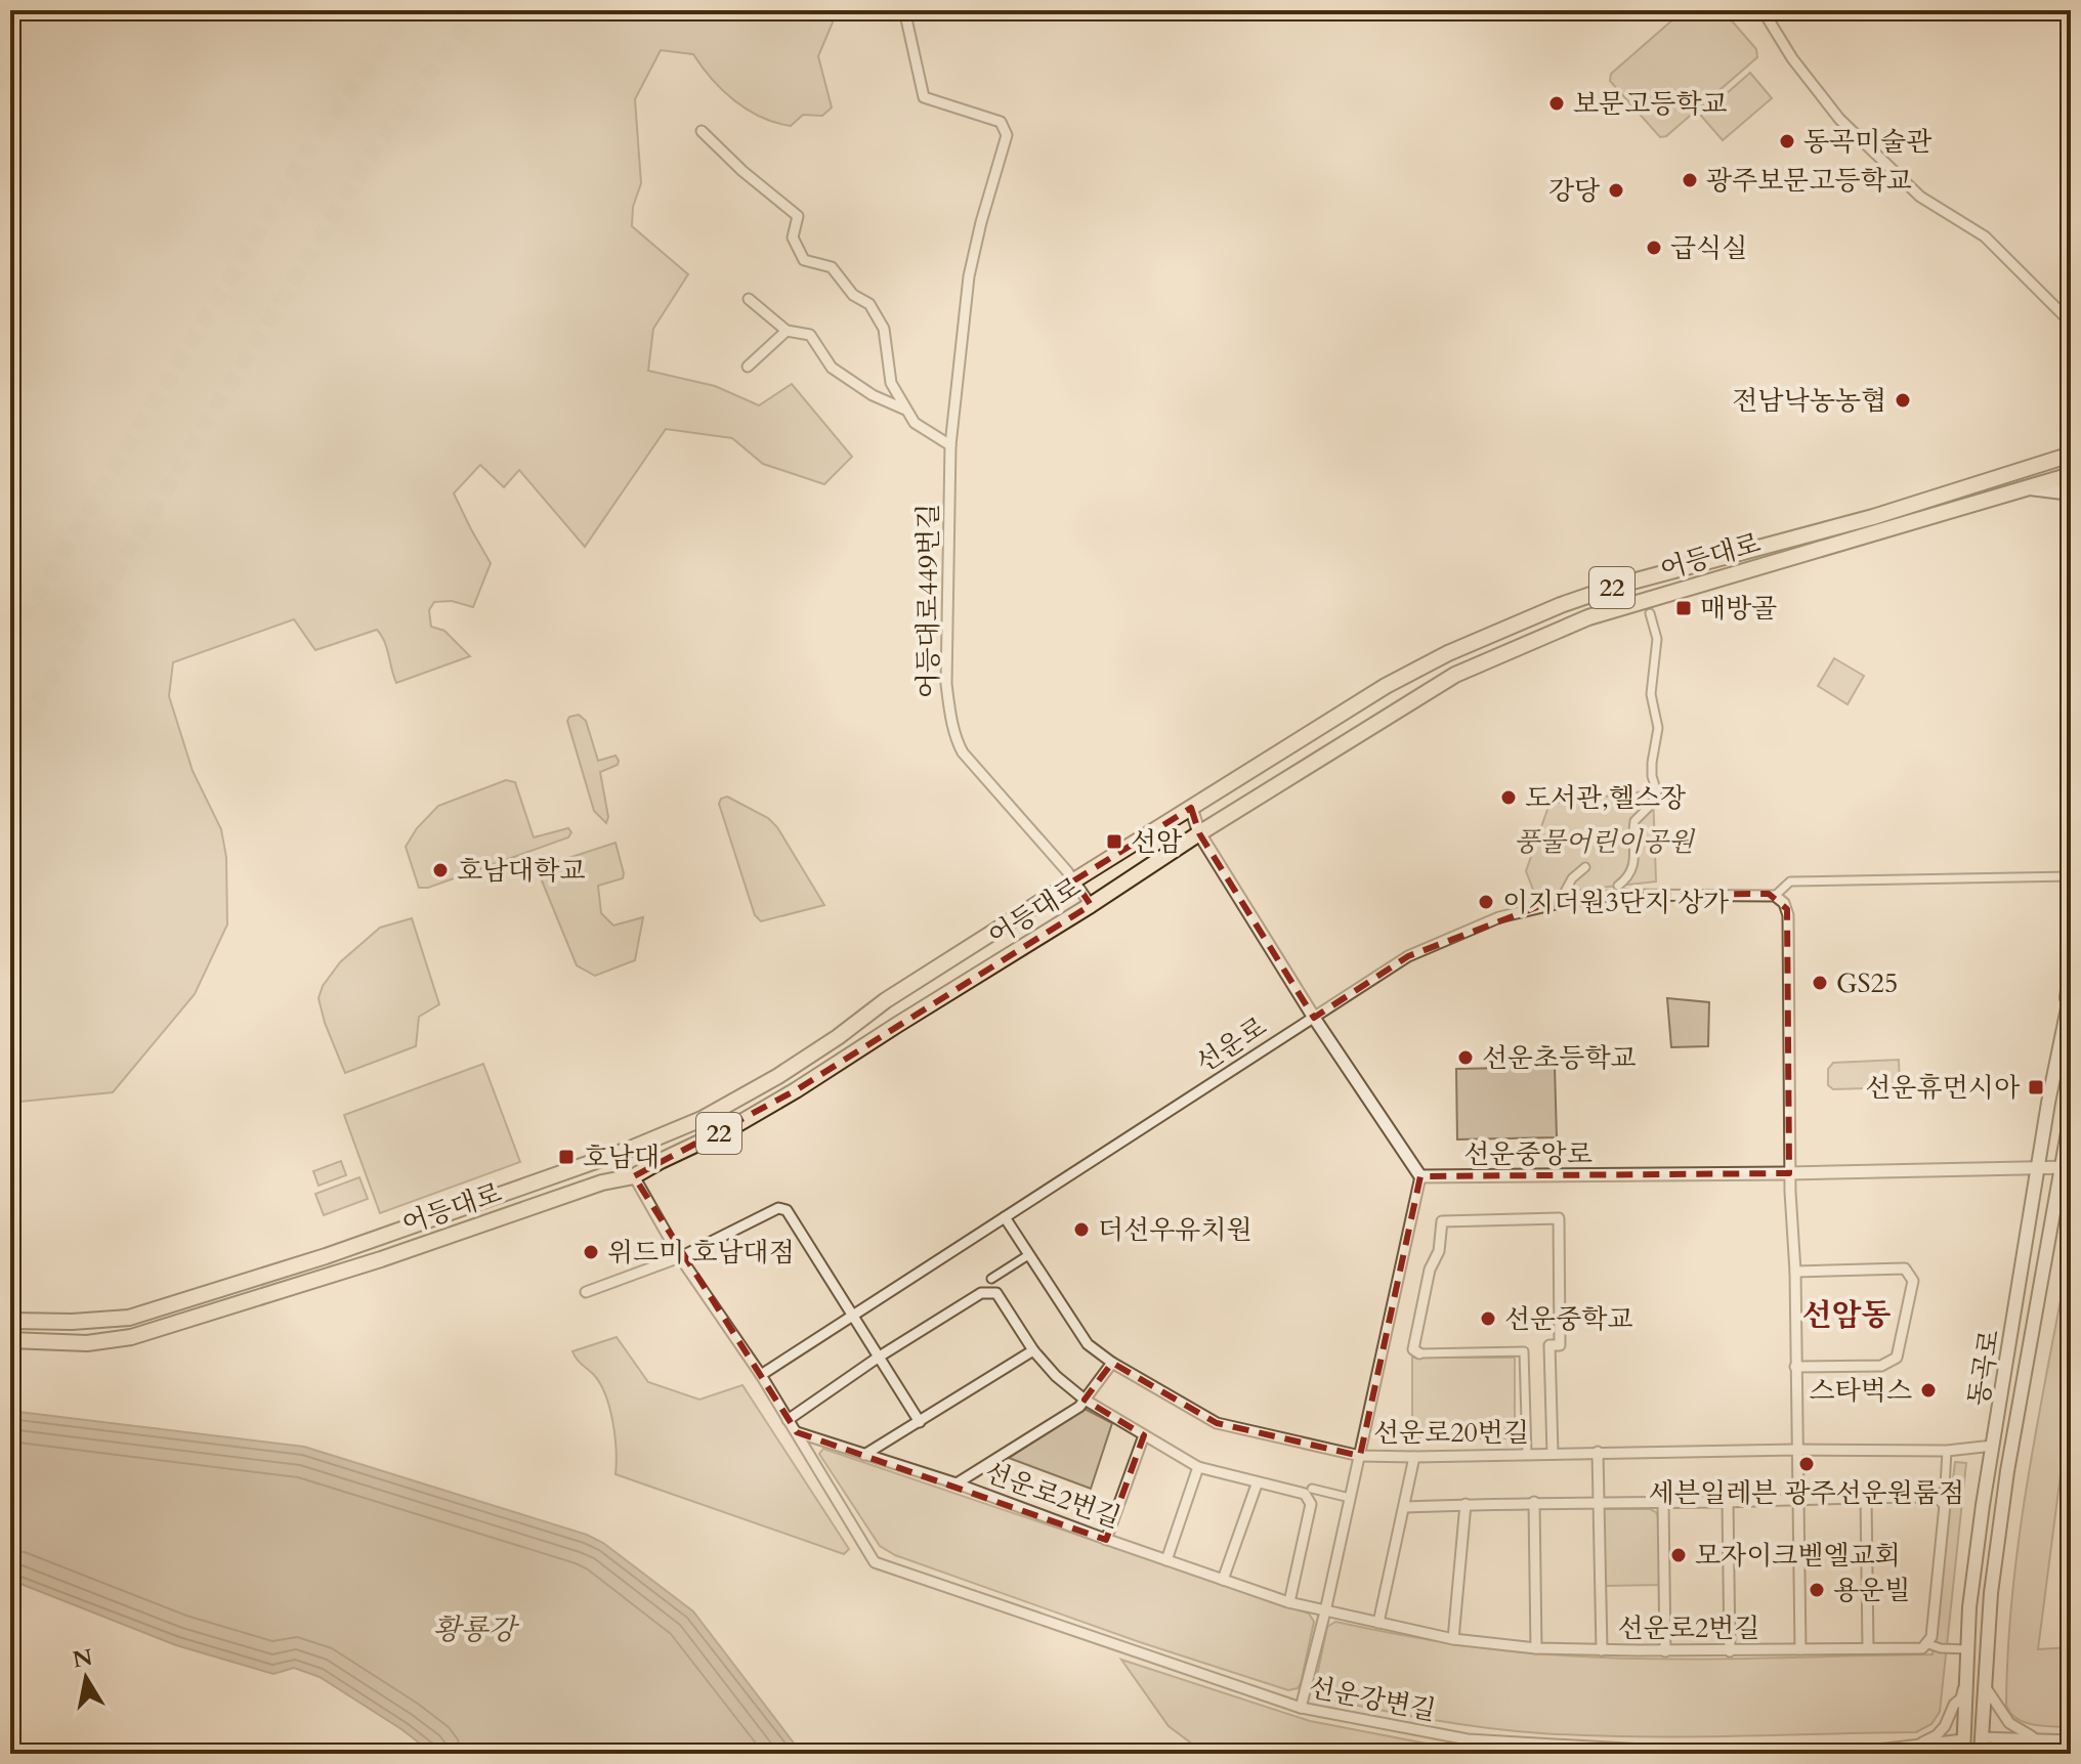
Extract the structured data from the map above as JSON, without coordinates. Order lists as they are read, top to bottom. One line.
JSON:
{"streets":{"main road":["어등대로","22","동곡로"],"street":["어등대로449번길","선운로","선운중앙로","선운로20번길","선운로2번길","선운강변길"]},"crossings":[["어등대로","어등대로449번길"],["선운로","선운로20번길"],["선운중앙로","동곡로"],["동곡로","선운로20번길"],["동곡로","선운강변길"],["선운로2번길","선운강변길"]],"districts":["선암동"],"water":["황룡강"],"parks":["풍물어린이공원"],"places":{"other":["보문고등학교","동곡미술관","광주보문고등학교","강당","급식실","전남낙농농협","도서관,헬스장","호남대학교","이지더원3단지 상가","GS25","선운초등학교","더선우유치원","위드미 호남대점","선운중학교","스타벅스","세븐일레븐 광주선운원룸점","모자이크벧엘교회","용운빌"],"transit":["매방골","선암","선운휴먼시아","호남대"]},"north":"top"}
